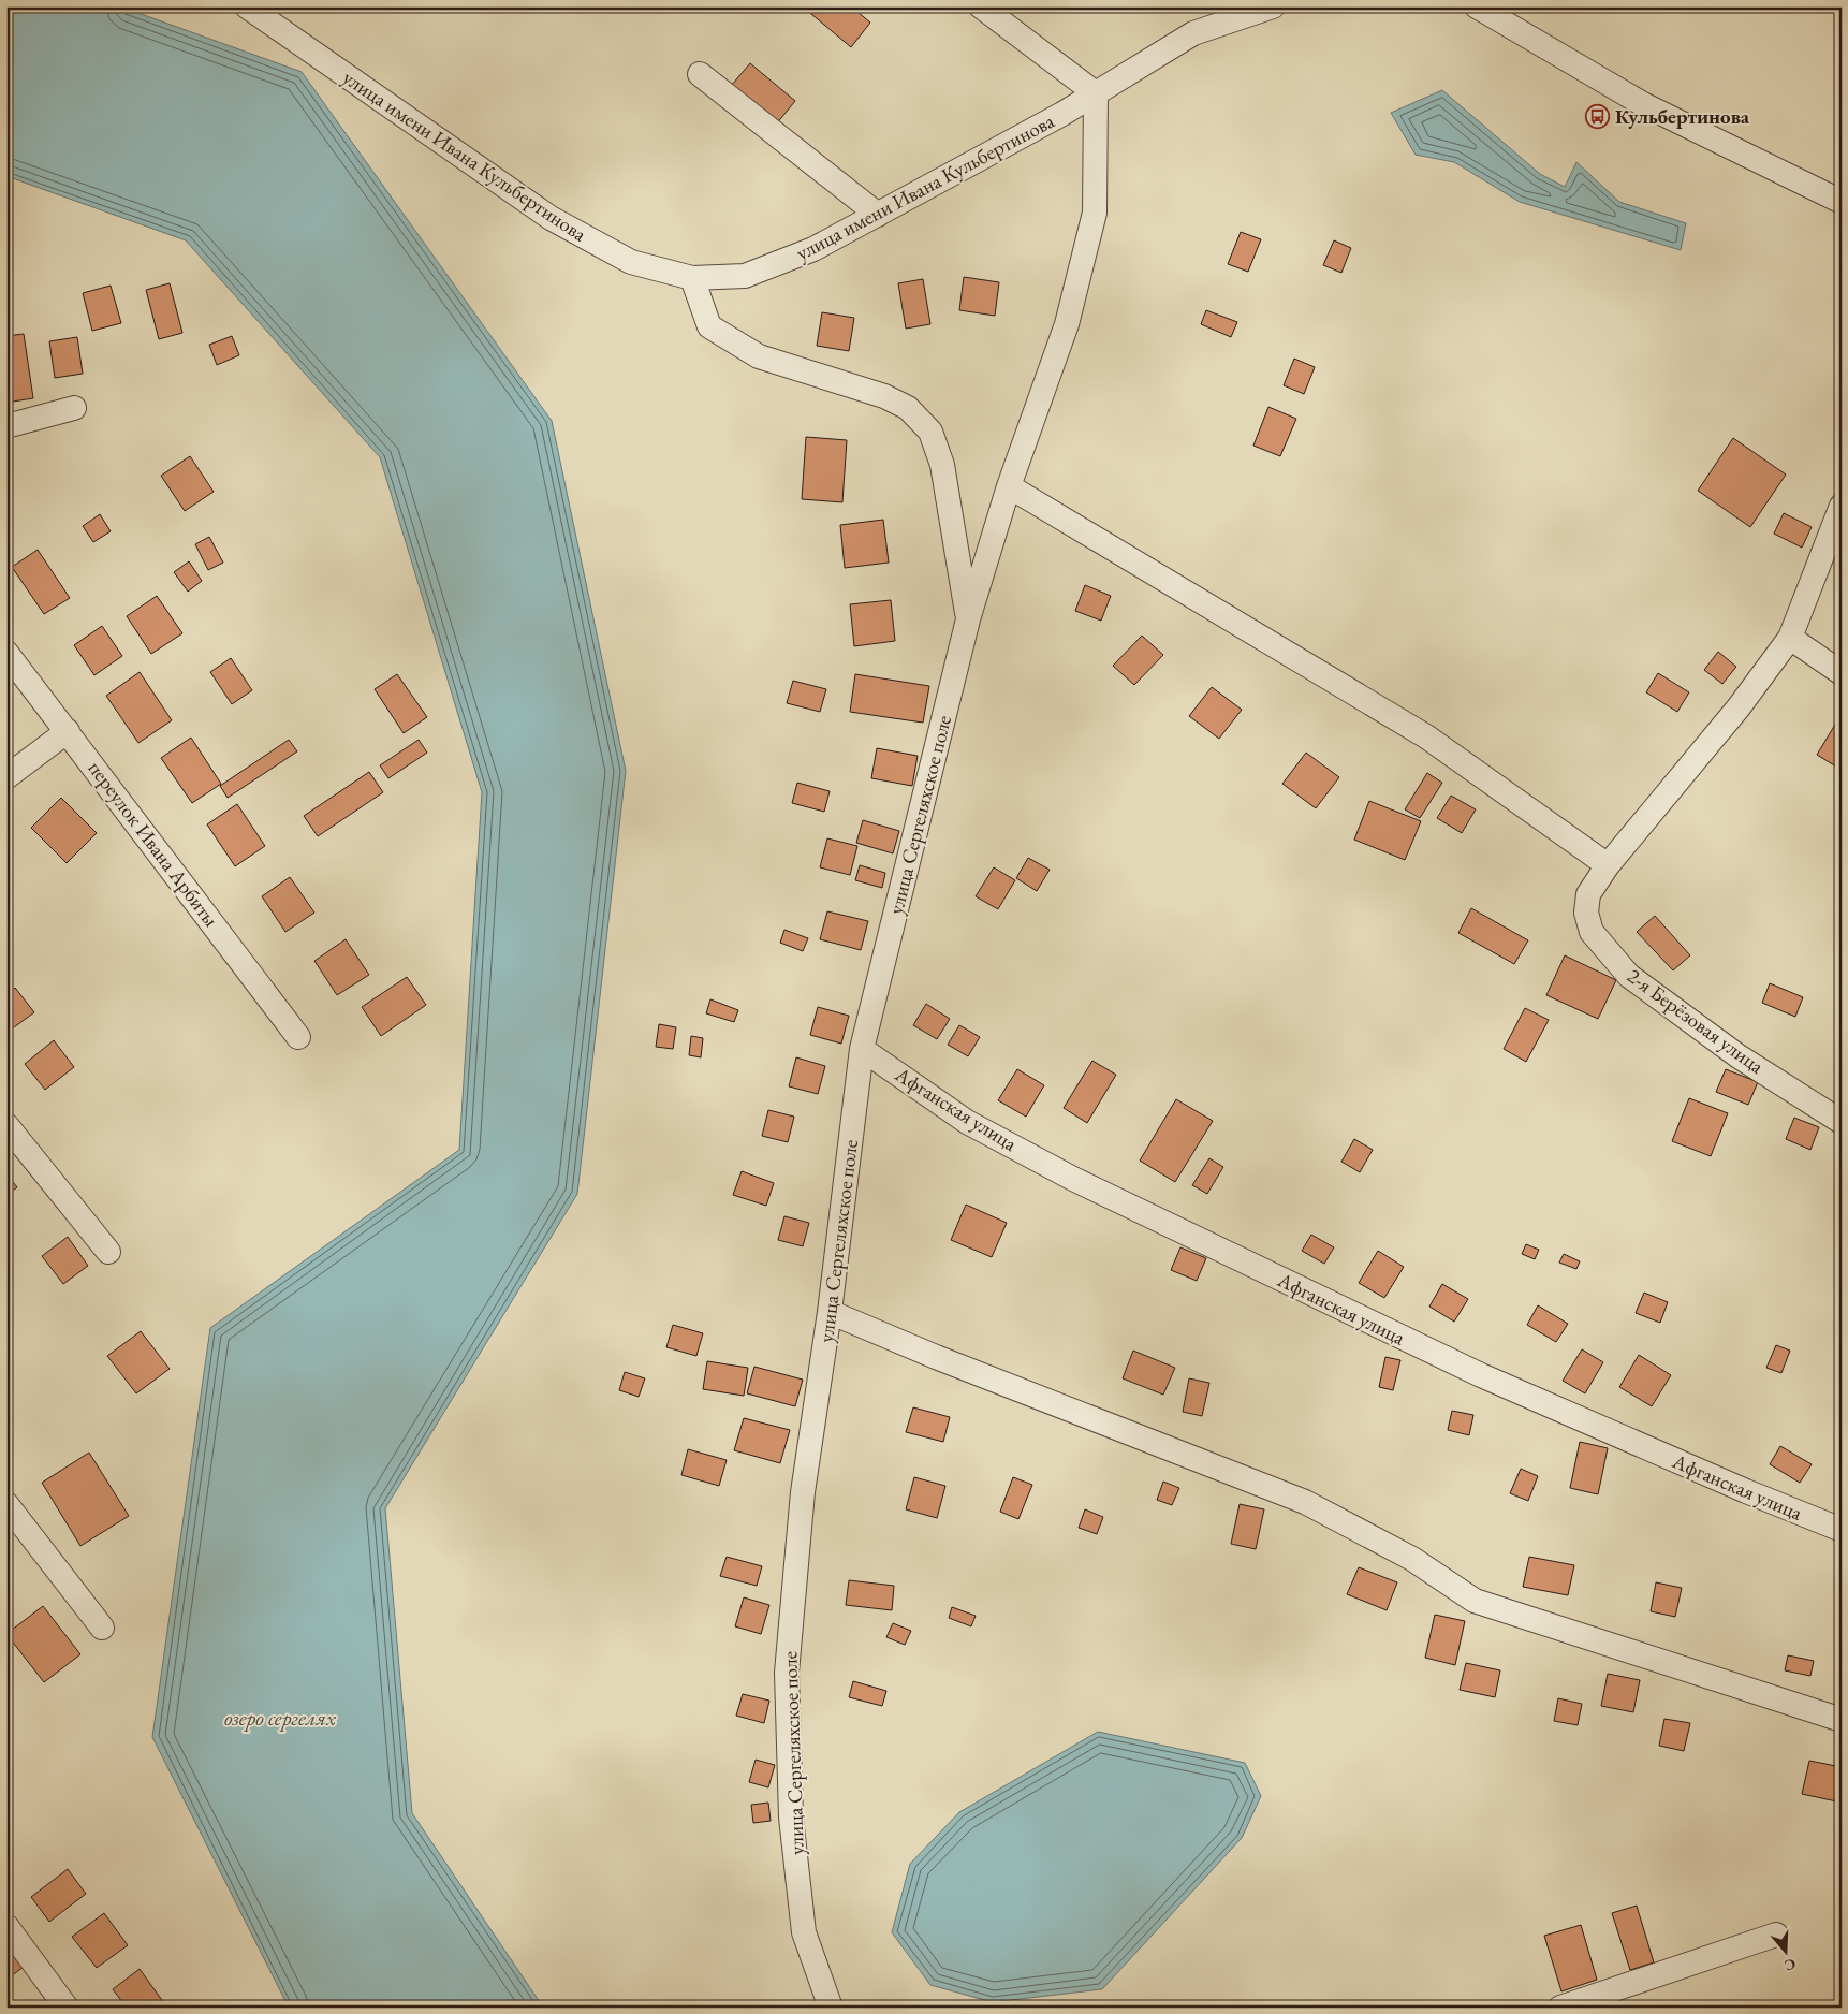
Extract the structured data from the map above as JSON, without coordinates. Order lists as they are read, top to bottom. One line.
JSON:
{"streets":{"street":["улица имени Ивана Кульбертинова","улица Сергеляхское поле","переулок Ивана Арбиты","2-я Берёзовая улица","Афганская улица"]},"crossings":[["улица имени Ивана Кульбертинова","улица Сергеляхское поле"],["улица Сергеляхское поле","Афганская улица"]],"water":["озеро сергелях"],"places":{"bus stop":["Кульбертинова"]},"north":"bottom"}
